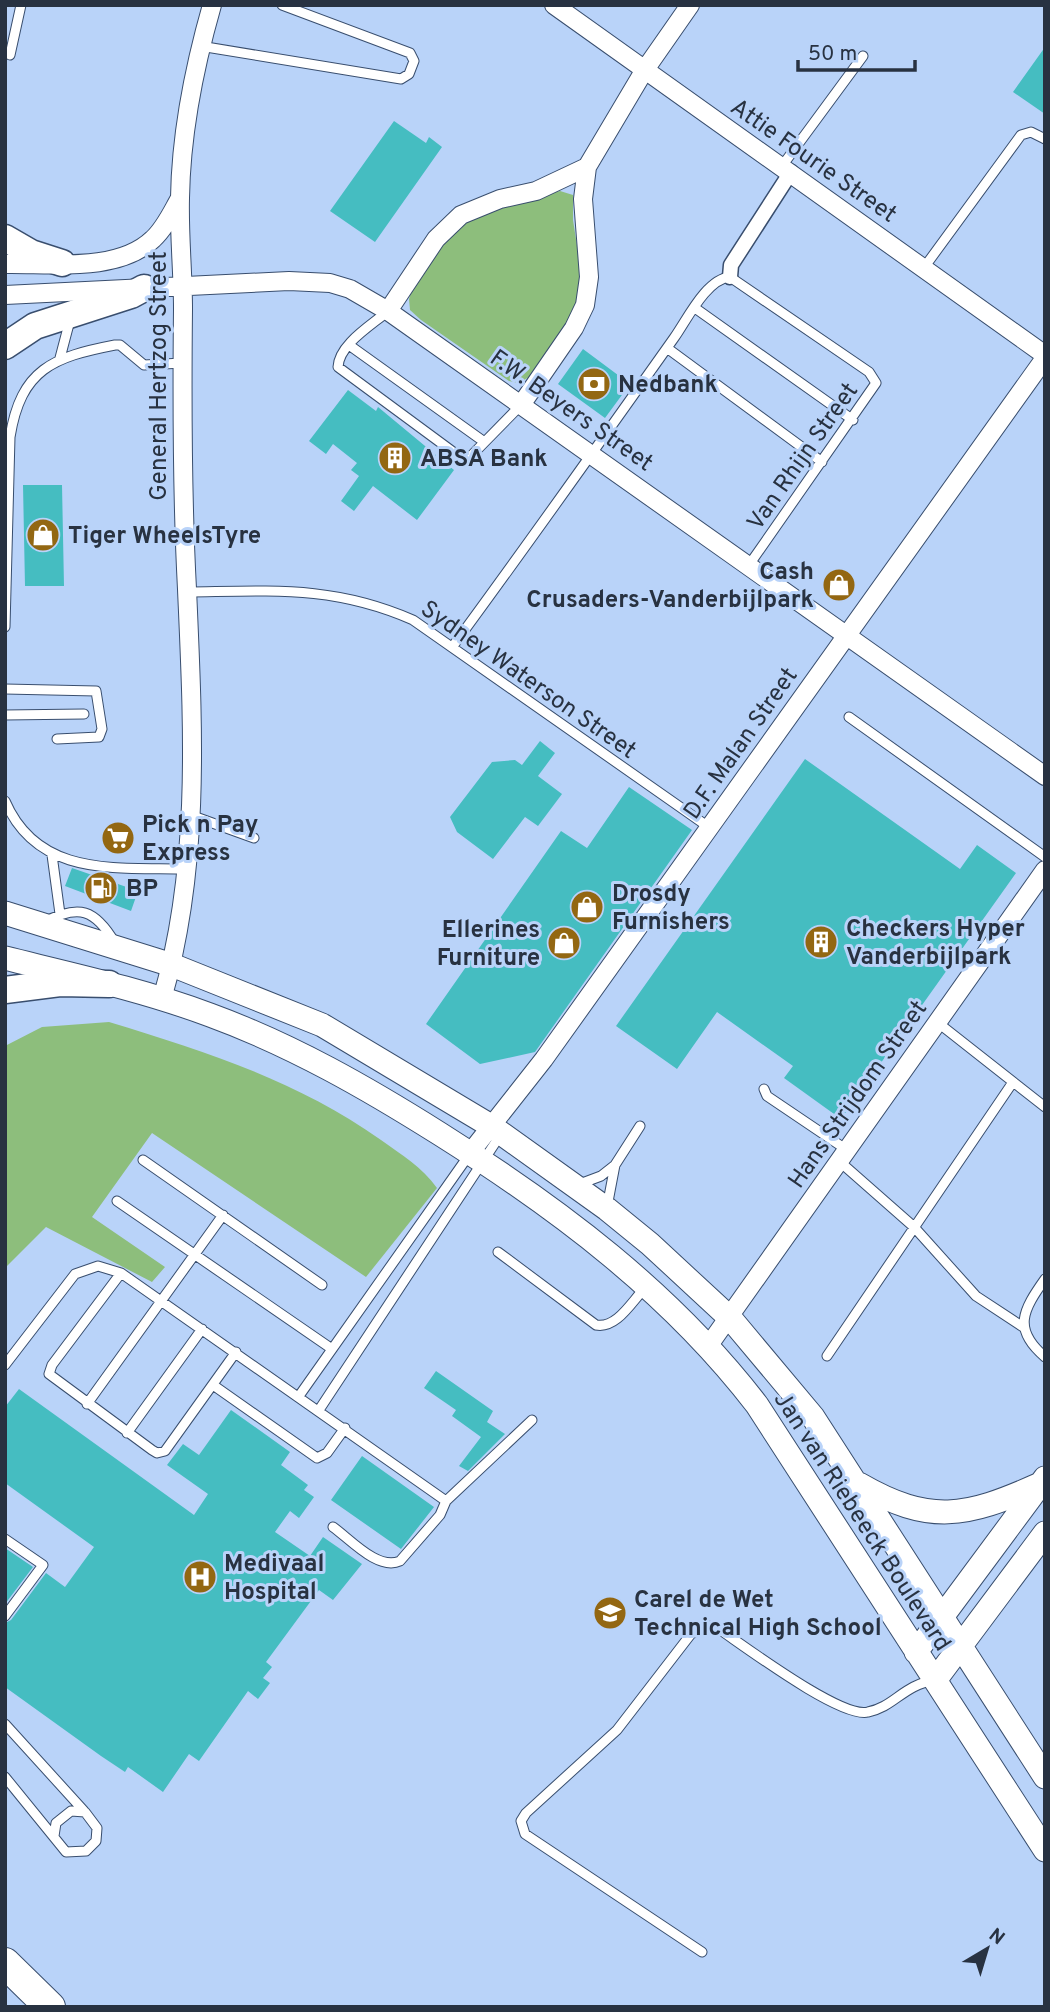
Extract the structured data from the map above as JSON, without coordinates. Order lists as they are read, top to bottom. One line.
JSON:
{"streets":{"street":["Attie Fourie Street","General Hertzog Street","F.W. Beyers Street","D.F. Malan Street","Hans Strijdom Street","Jan van Riebeeck Boulevard"],"lane":["Van Rhijn Street","Sydney Waterson Street"]},"crossings":[["Attie Fourie Street","D.F. Malan Street"],["General Hertzog Street","F.W. Beyers Street"],["General Hertzog Street","Sydney Waterson Street"],["General Hertzog Street","Jan van Riebeeck Boulevard"],["F.W. Beyers Street","Van Rhijn Street"],["F.W. Beyers Street","D.F. Malan Street"],["Sydney Waterson Street","D.F. Malan Street"],["D.F. Malan Street","Jan van Riebeeck Boulevard"],["Hans Strijdom Street","Jan van Riebeeck Boulevard"]],"places":{"bank":["Nedbank"],"building":["ABSA Bank","Checkers Hyper Vanderbijlpark"],"shop":["Tiger WheelsTyre","Cash Crusaders-Vanderbijlpark","Drosdy Furnishers","Ellerines Furniture"],"supermarket":["Pick n Pay Express"],"fuel station":["BP"],"hospital":["Medivaal Hospital"],"school or university":["Carel de Wet Technical High School"]},"scale_bar":"50 m","north":"top right"}
